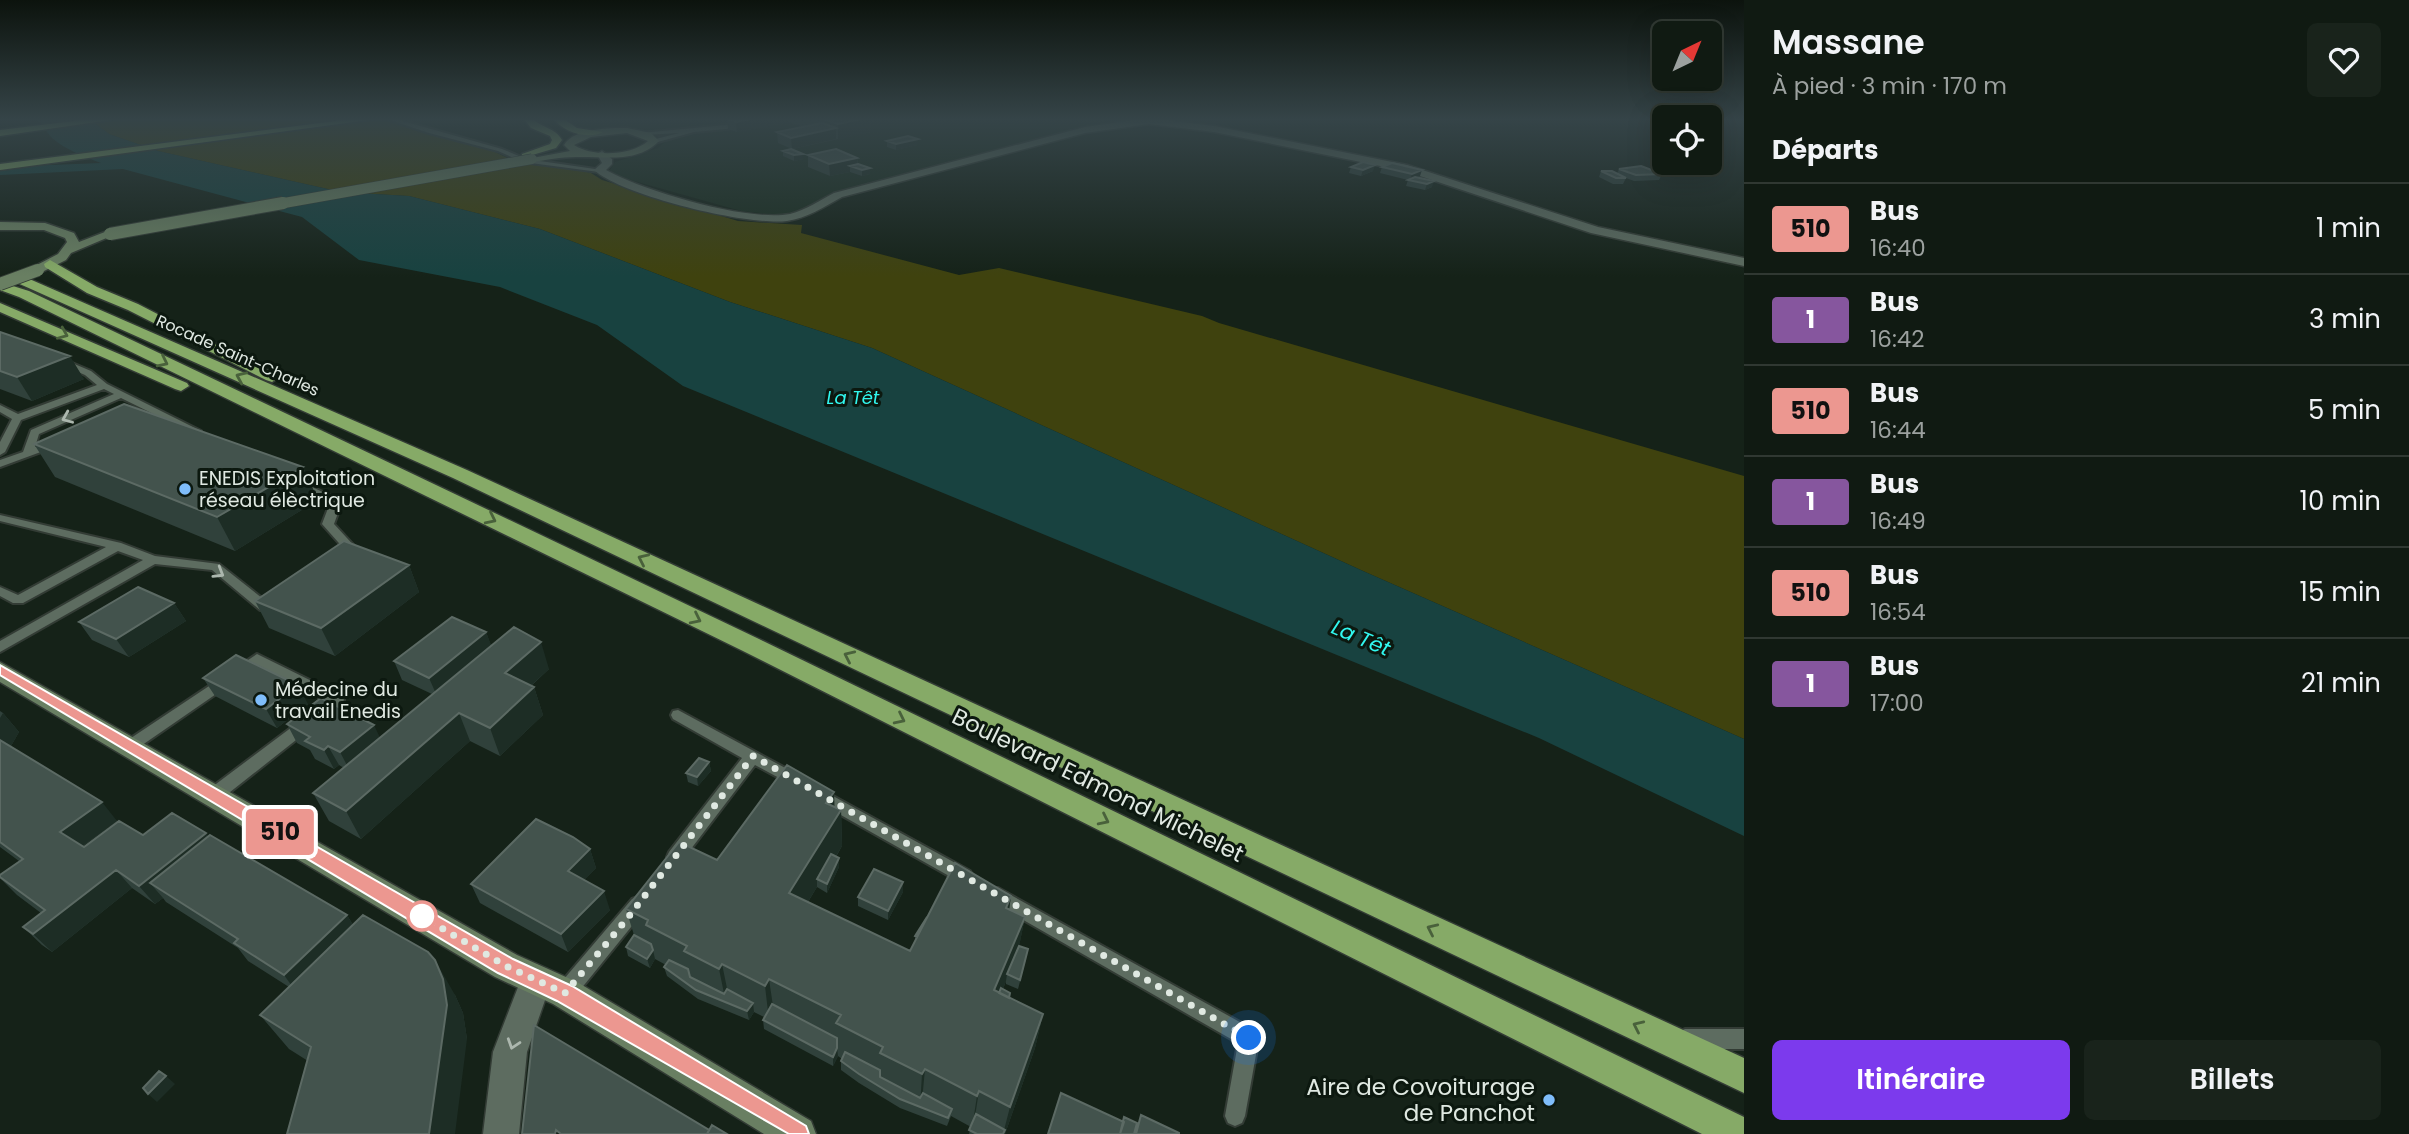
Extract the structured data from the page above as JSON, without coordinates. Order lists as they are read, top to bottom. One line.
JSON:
{"streets":{"highway":["Rocade Saint-Charles","Boulevard Edmond Michelet"]},"crossings":[["Rocade Saint-Charles","Boulevard Edmond Michelet"]],"water":["La Têt"],"places":["ENEDIS Exploitation réseau élèctrique","Médecine du travail Enedis","Aire de Covoiturage de Panchot"],"lines":["bus line 510"],"north":"top right","page":{"on_map":"510","heading":[["Massane","À pied · 3 min · 170 m"],"Départs"],"list":[{"mark":"510","name":"Bus","note":"16:40","value":"1 min"},{"mark":"1","name":"Bus","note":"16:42","value":"3 min"},{"mark":"510","name":"Bus","note":"16:44","value":"5 min"},{"mark":"1","name":"Bus","note":"16:49","value":"10 min"},{"mark":"510","name":"Bus","note":"16:54","value":"15 min"},{"mark":"1","name":"Bus","note":"17:00","value":"21 min"}],"buttons":["Itinéraire","Billets"]}}
